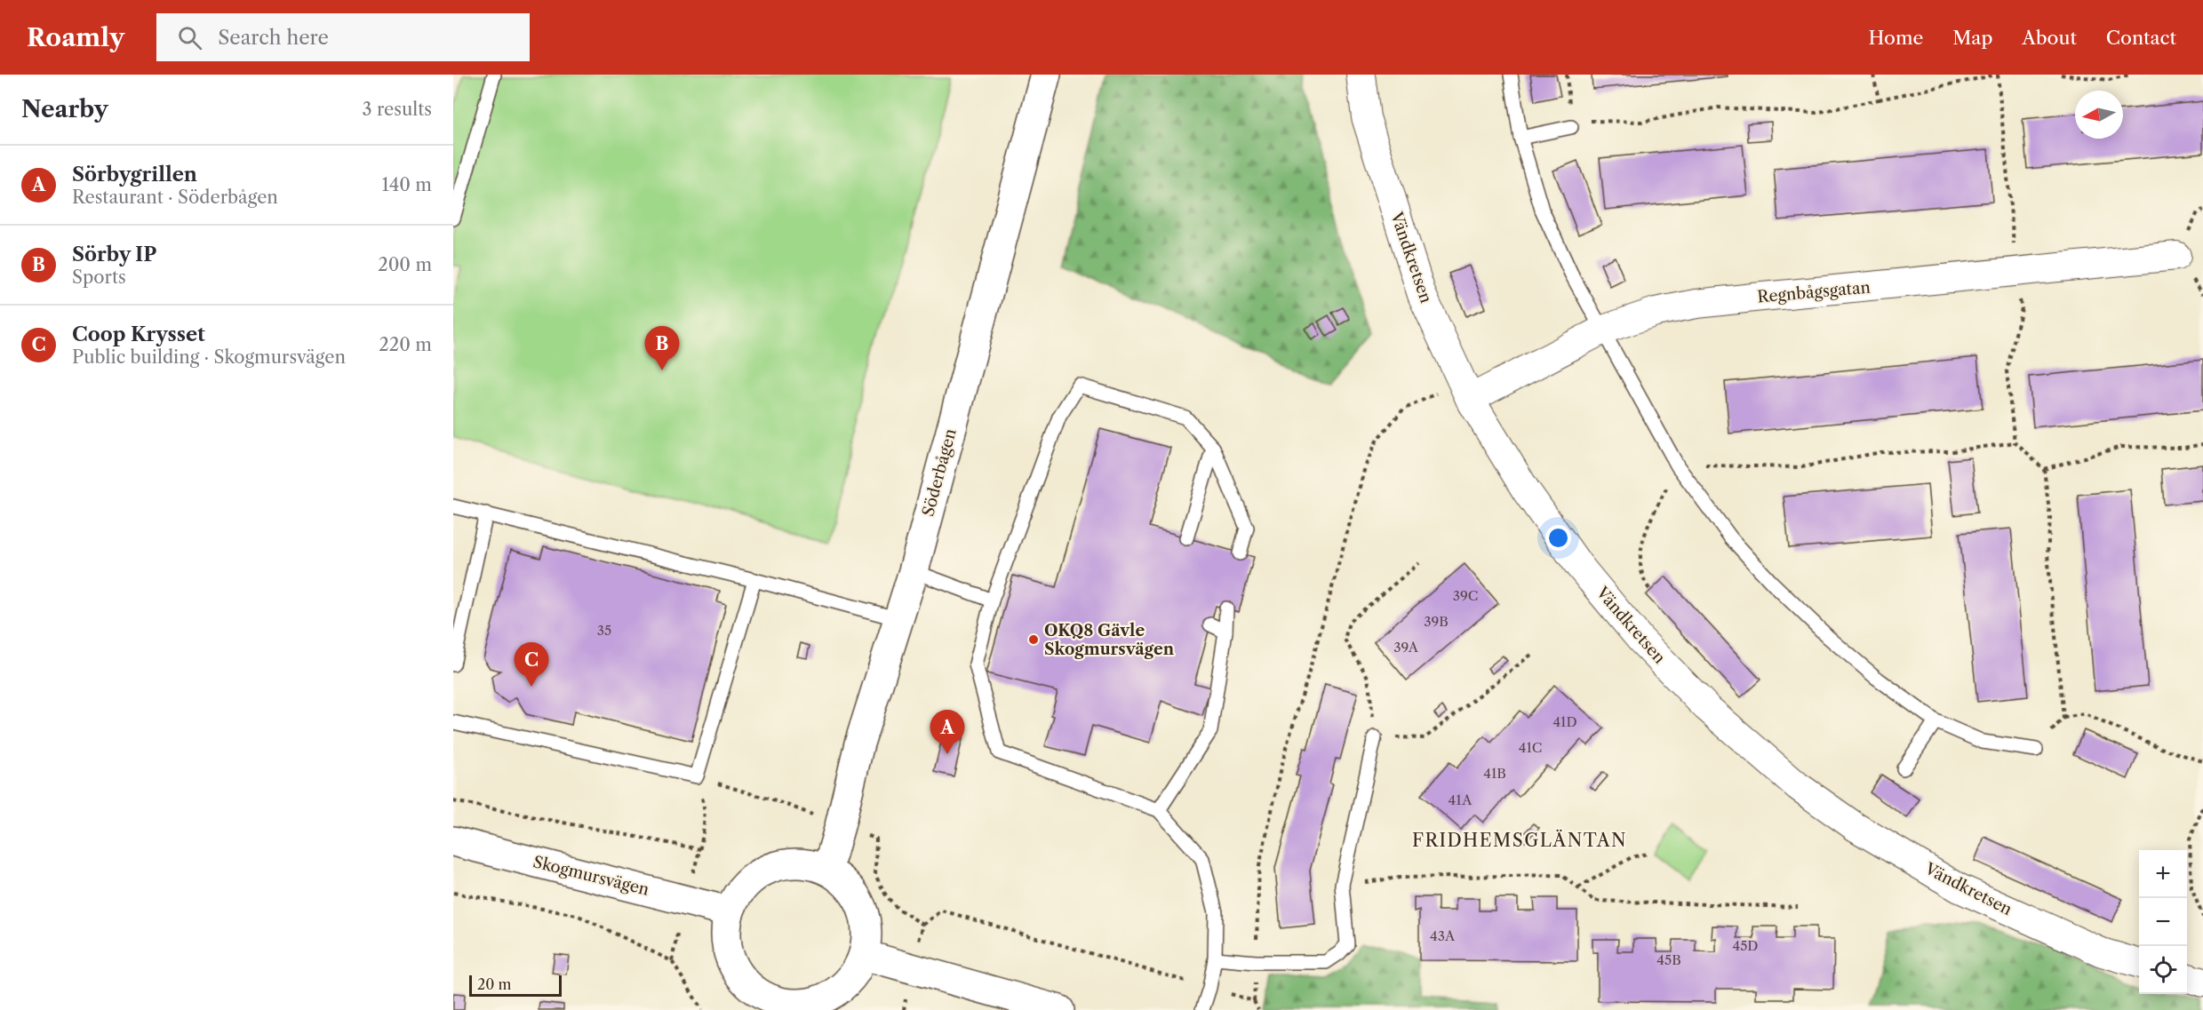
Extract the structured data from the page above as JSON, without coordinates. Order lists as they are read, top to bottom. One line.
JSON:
{"streets":{"street":["Vändkretsen","Regnbågsgatan","Söderbågen","Skogmursvägen"]},"crossings":[["Vändkretsen","Regnbågsgatan"],["Söderbågen","Skogmursvägen"]],"districts":["FRIDHEMSGLÄNTAN"],"places":["OKQ8 Gävle Skogmursvägen"],"house_numbers":["39C","39B","35","39A","41D","41C","41B","41A","43A","45D","45B"],"scale_bar":"20 m","north":"left","page":{"header":"Roamly","search":"Search here","nav":["Home","Map","About","Contact"],"heading":["Nearby","3 results"],"list":[{"mark":"A","name":"Sörbygrillen","note":"Restaurant · Söderbågen","value":"140 m"},{"mark":"B","name":"Sörby IP","note":"Sports","value":"200 m"},{"mark":"C","name":"Coop Krysset","note":"Public building · Skogmursvägen","value":"220 m"}],"pins":["B","C","A"],"map_buttons":["+","−"],"scale":"20 m"}}
